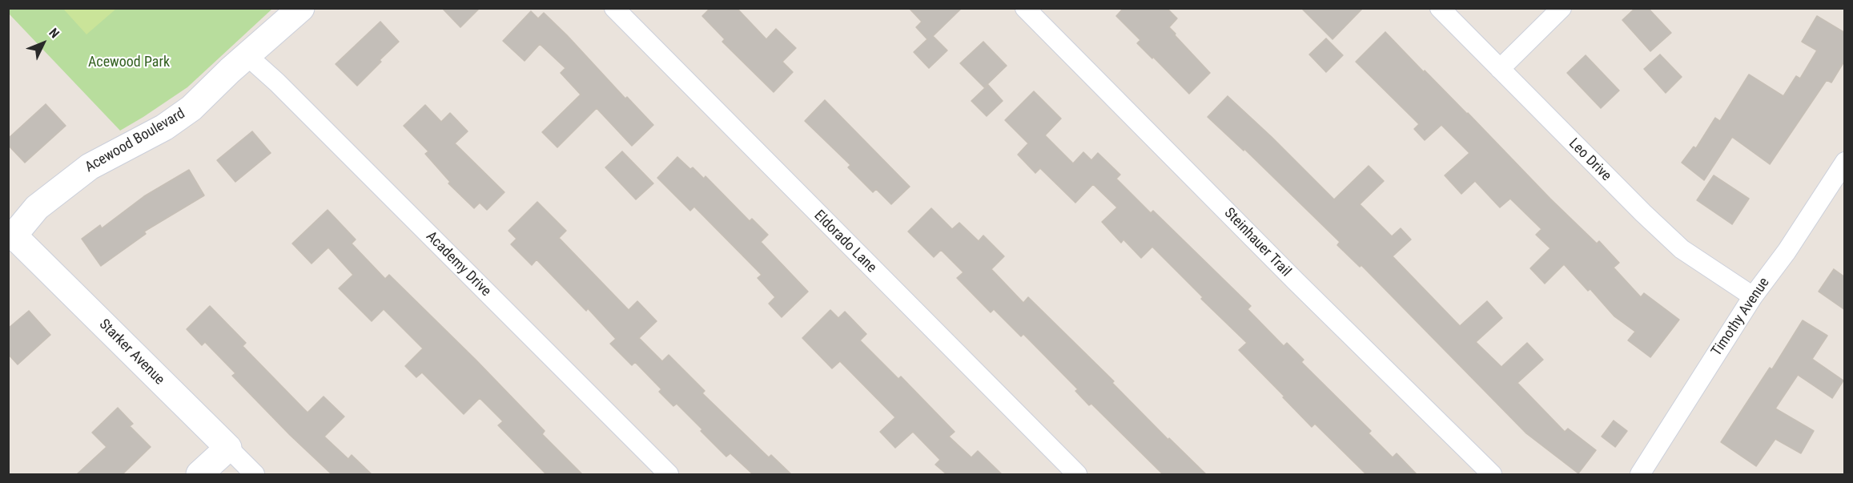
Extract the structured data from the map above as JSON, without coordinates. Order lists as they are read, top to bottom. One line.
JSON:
{"streets":{"street":["Acewood Boulevard","Leo Drive","Eldorado Lane","Steinhauer Trail","Academy Drive","Timothy Avenue","Starker Avenue"]},"crossings":[["Acewood Boulevard","Academy Drive"],["Acewood Boulevard","Starker Avenue"],["Leo Drive","Timothy Avenue"]],"parks":["Acewood Park"],"north":"top right"}
